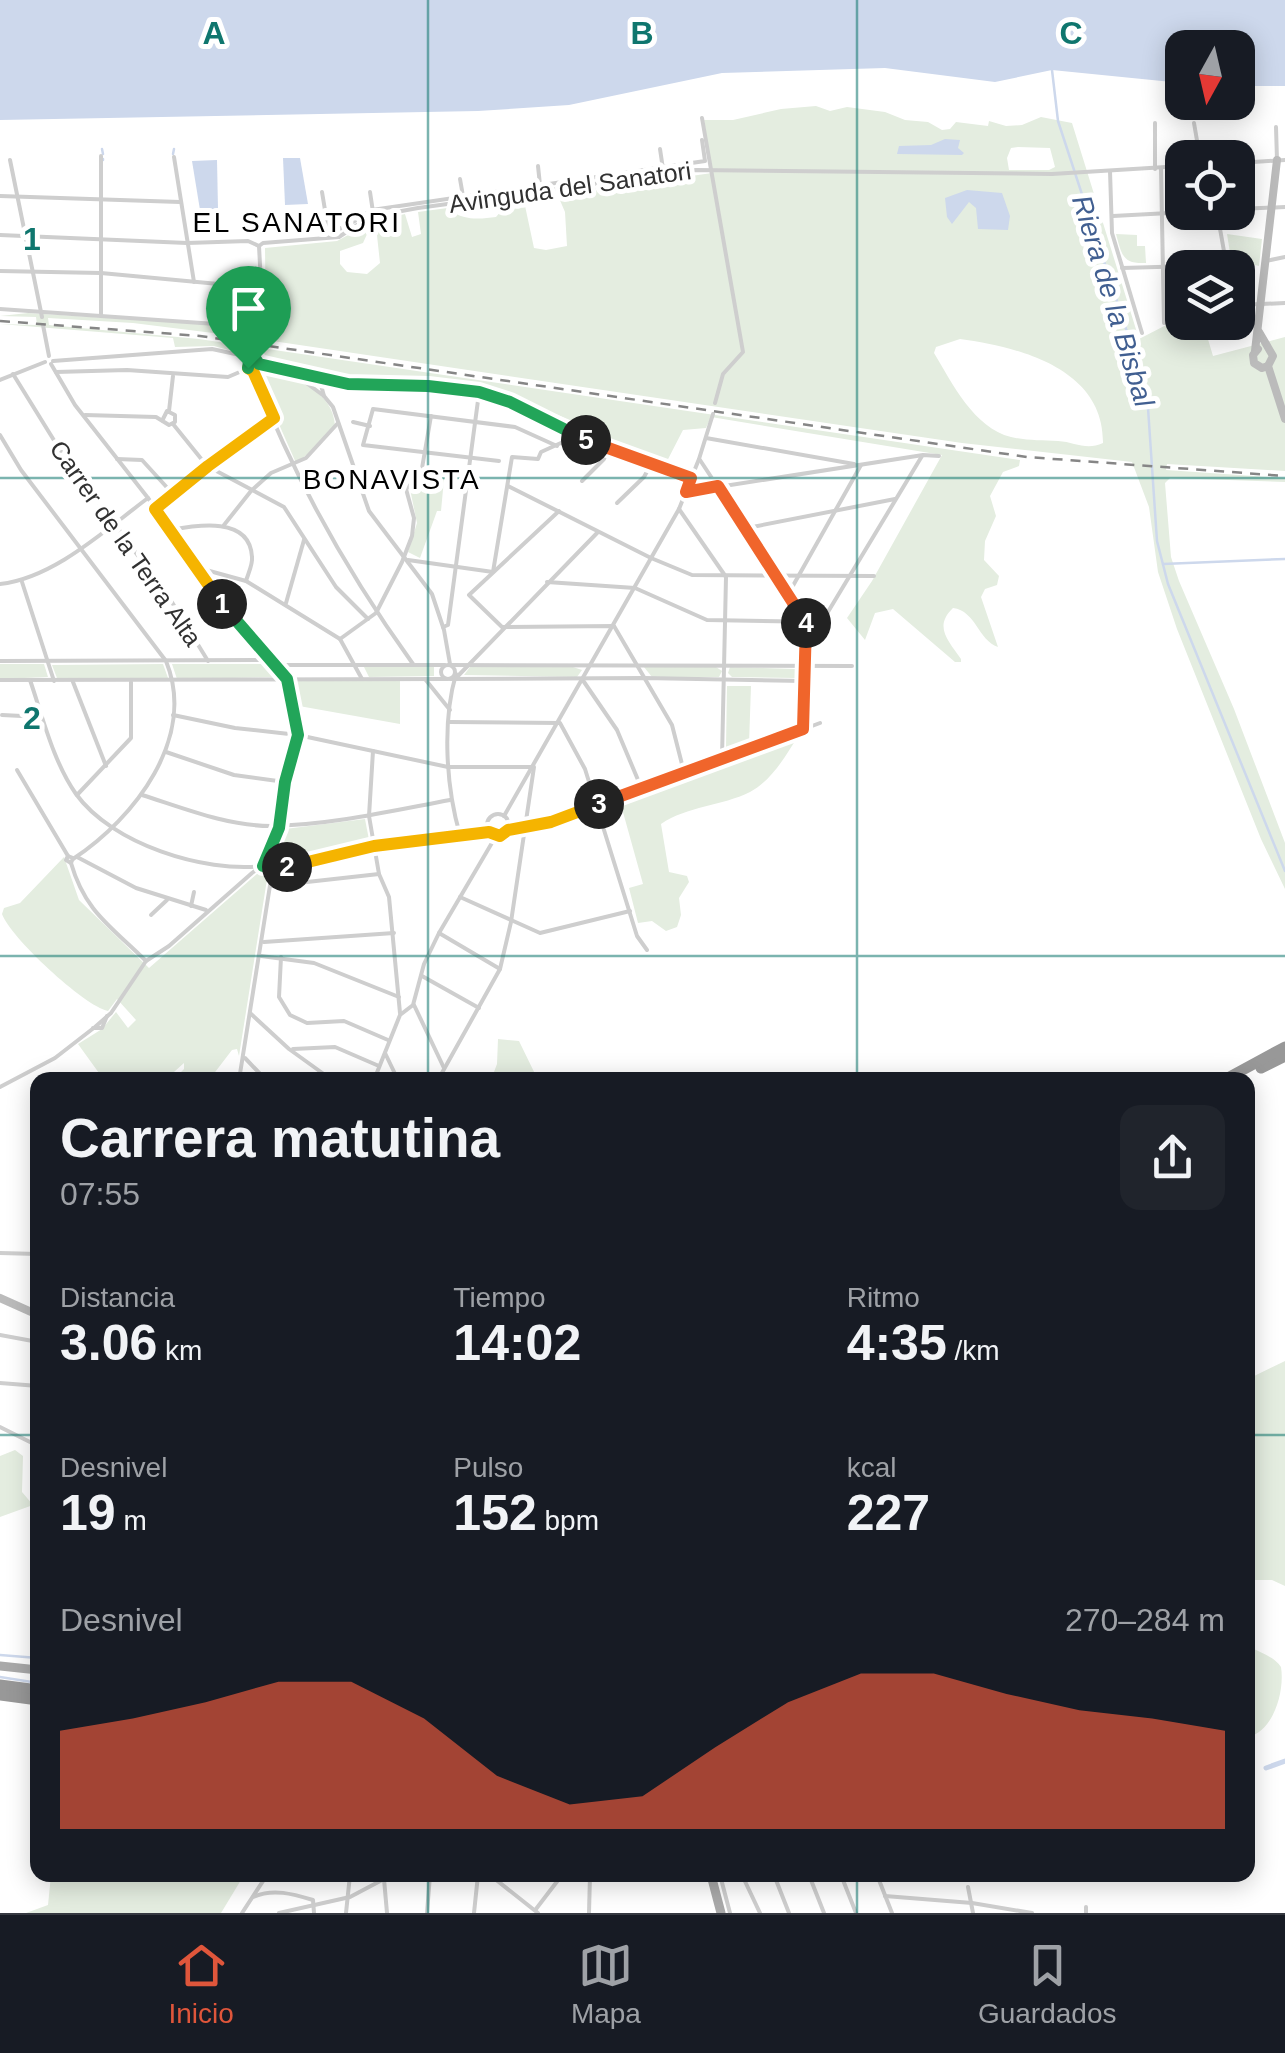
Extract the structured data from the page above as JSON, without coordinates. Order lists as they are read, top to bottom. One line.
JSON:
{"streets":{"street":["Avinguda del Sanatori","Carrer de la Terra Alta"]},"districts":["EL SANATORI","BONAVISTA"],"water":["Riera de la Bisbal"],"north":"bottom","page":{"pins":["5","1","4","3","2"],"heading":["Carrera matutina","07:55"],"stats":[["Distancia","3.06 km"],["Tiempo","14:02"],["Ritmo","4:35 /km"],["Desnivel","19 m"],["Pulso","152 bpm"],["kcal","227"]],"chart":["Desnivel","270–284 m"],"tabs":["Inicio","Mapa","Guardados"]},"grid":{"columns":["A","B","C"],"rows":["1","2"]}}
